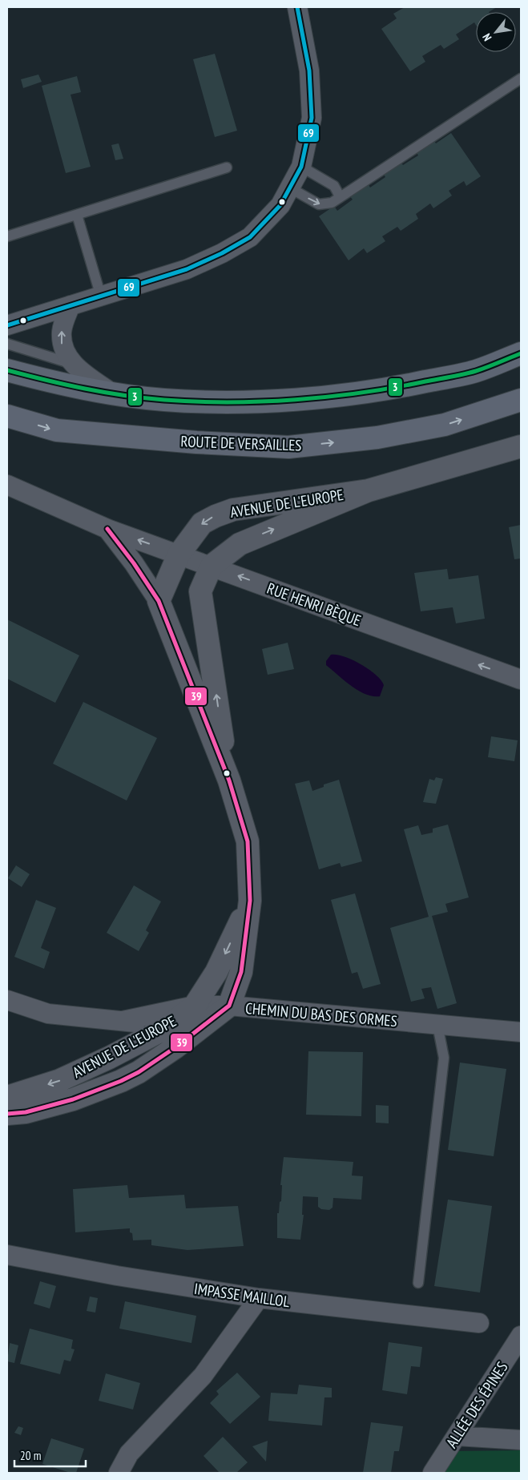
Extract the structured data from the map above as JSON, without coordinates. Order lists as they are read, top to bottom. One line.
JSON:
{"streets":{"main road":["ROUTE DE VERSAILLES"],"street":["AVENUE DE L'EUROPE","RUE HENRI BÈQUE","CHEMIN DU BAS DES ORMES","IMPASSE MAILLOL","ALLÉE DES ÉPINES"]},"crossings":[["AVENUE DE L'EUROPE","RUE HENRI BÈQUE"],["AVENUE DE L'EUROPE","CHEMIN DU BAS DES ORMES"]],"one_way":["RUE HENRI BÈQUE"],"lines":["transit line 69","transit line 3","transit line 39"],"scale_bar":"20 m","north":"bottom left"}
